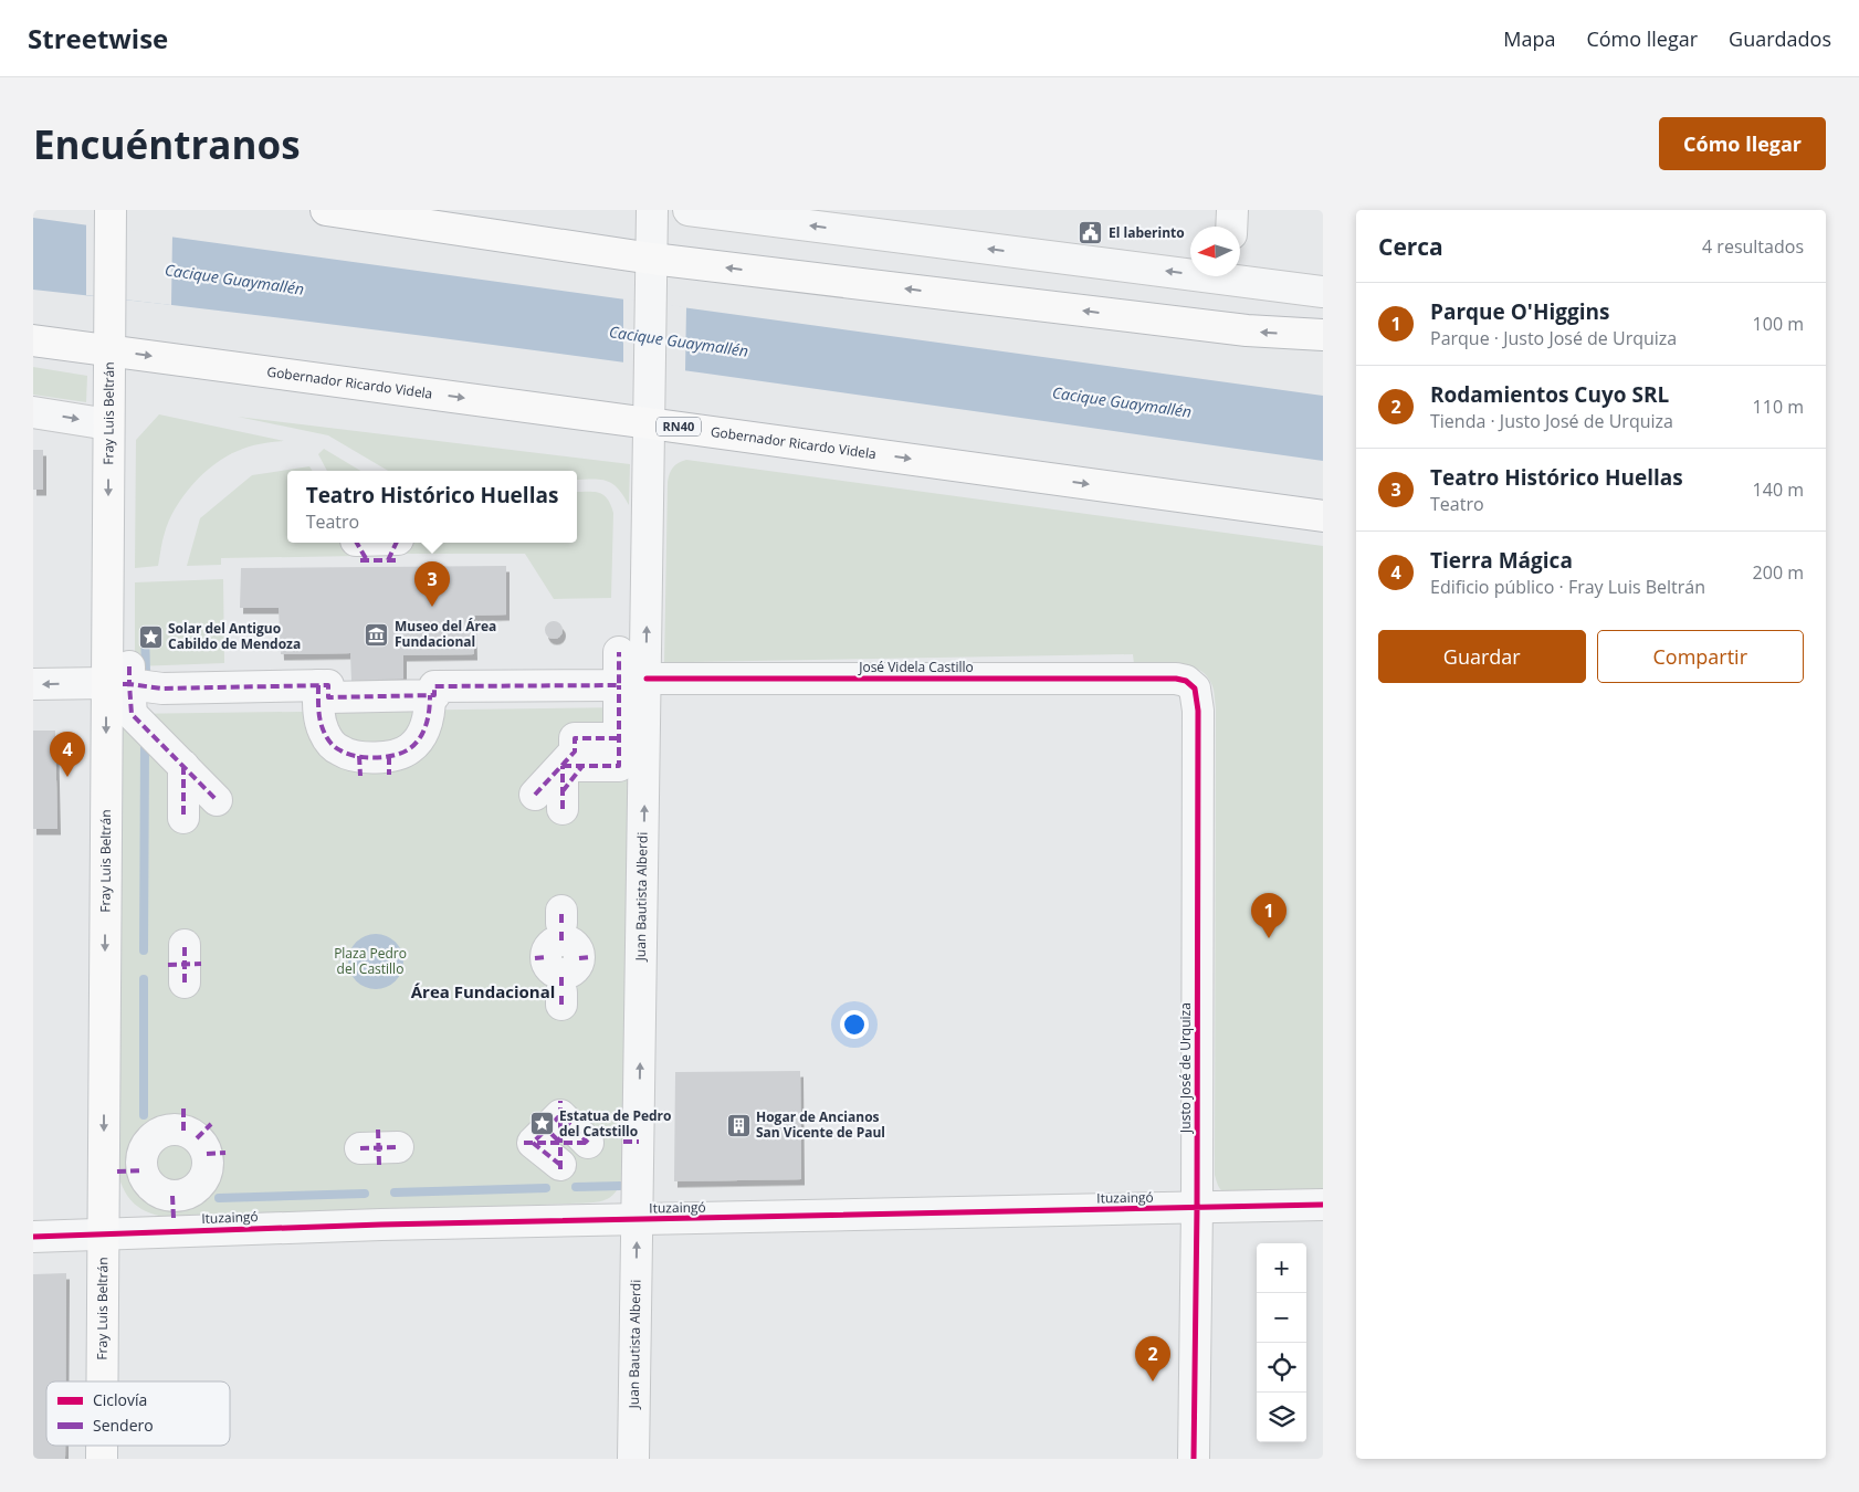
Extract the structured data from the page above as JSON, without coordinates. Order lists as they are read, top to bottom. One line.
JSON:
{"streets":{"main road":["Gobernador Ricardo Videla","Fray Luis Beltrán","RN40"],"street":["José Videla Castillo","Juan Bautista Alberdi","Justo José de Urquiza","Ituzaingó"]},"crossings":[["Gobernador Ricardo Videla","Fray Luis Beltrán"],["Gobernador Ricardo Videla","Juan Bautista Alberdi"],["Fray Luis Beltrán","Ituzaingó"],["José Videla Castillo","Juan Bautista Alberdi"],["José Videla Castillo","Justo José de Urquiza"],["Juan Bautista Alberdi","Ituzaingó"],["Justo José de Urquiza","Ituzaingó"]],"one_way":["Fray Luis Beltrán","Juan Bautista Alberdi"],"districts":["Área Fundacional"],"water":["Cacique Guaymallén"],"parks":["Plaza Pedro del Castillo"],"places":{"public building":["El laberinto"],"museum":["Museo del Área Fundacional"],"place":["Solar del Antiguo Cabildo de Mendoza","Estatua de Pedro del Catstillo"],"building":["Hogar de Ancianos San Vicente de Paul"]},"legend":["Ciclovía","Sendero"],"north":"left","page":{"header":"Streetwise","nav":["Mapa","Cómo llegar","Guardados"],"buttons":["Cómo llegar",["Guardar","Compartir"]],"title":"Encuéntranos","heading":["Cerca","4 resultados"],"list":[{"mark":"1","name":"Parque O'Higgins","note":"Parque · Justo José de Urquiza","value":"100 m"},{"mark":"2","name":"Rodamientos Cuyo SRL","note":"Tienda · Justo José de Urquiza","value":"110 m"},{"mark":"3","name":"Teatro Histórico Huellas","note":"Teatro","value":"140 m"},{"mark":"4","name":"Tierra Mágica","note":"Edificio público · Fray Luis Beltrán","value":"200 m"}],"popup":["Teatro Histórico Huellas","Teatro"],"pins":["3","4","1","2"],"map_buttons":["+","−"]}}
